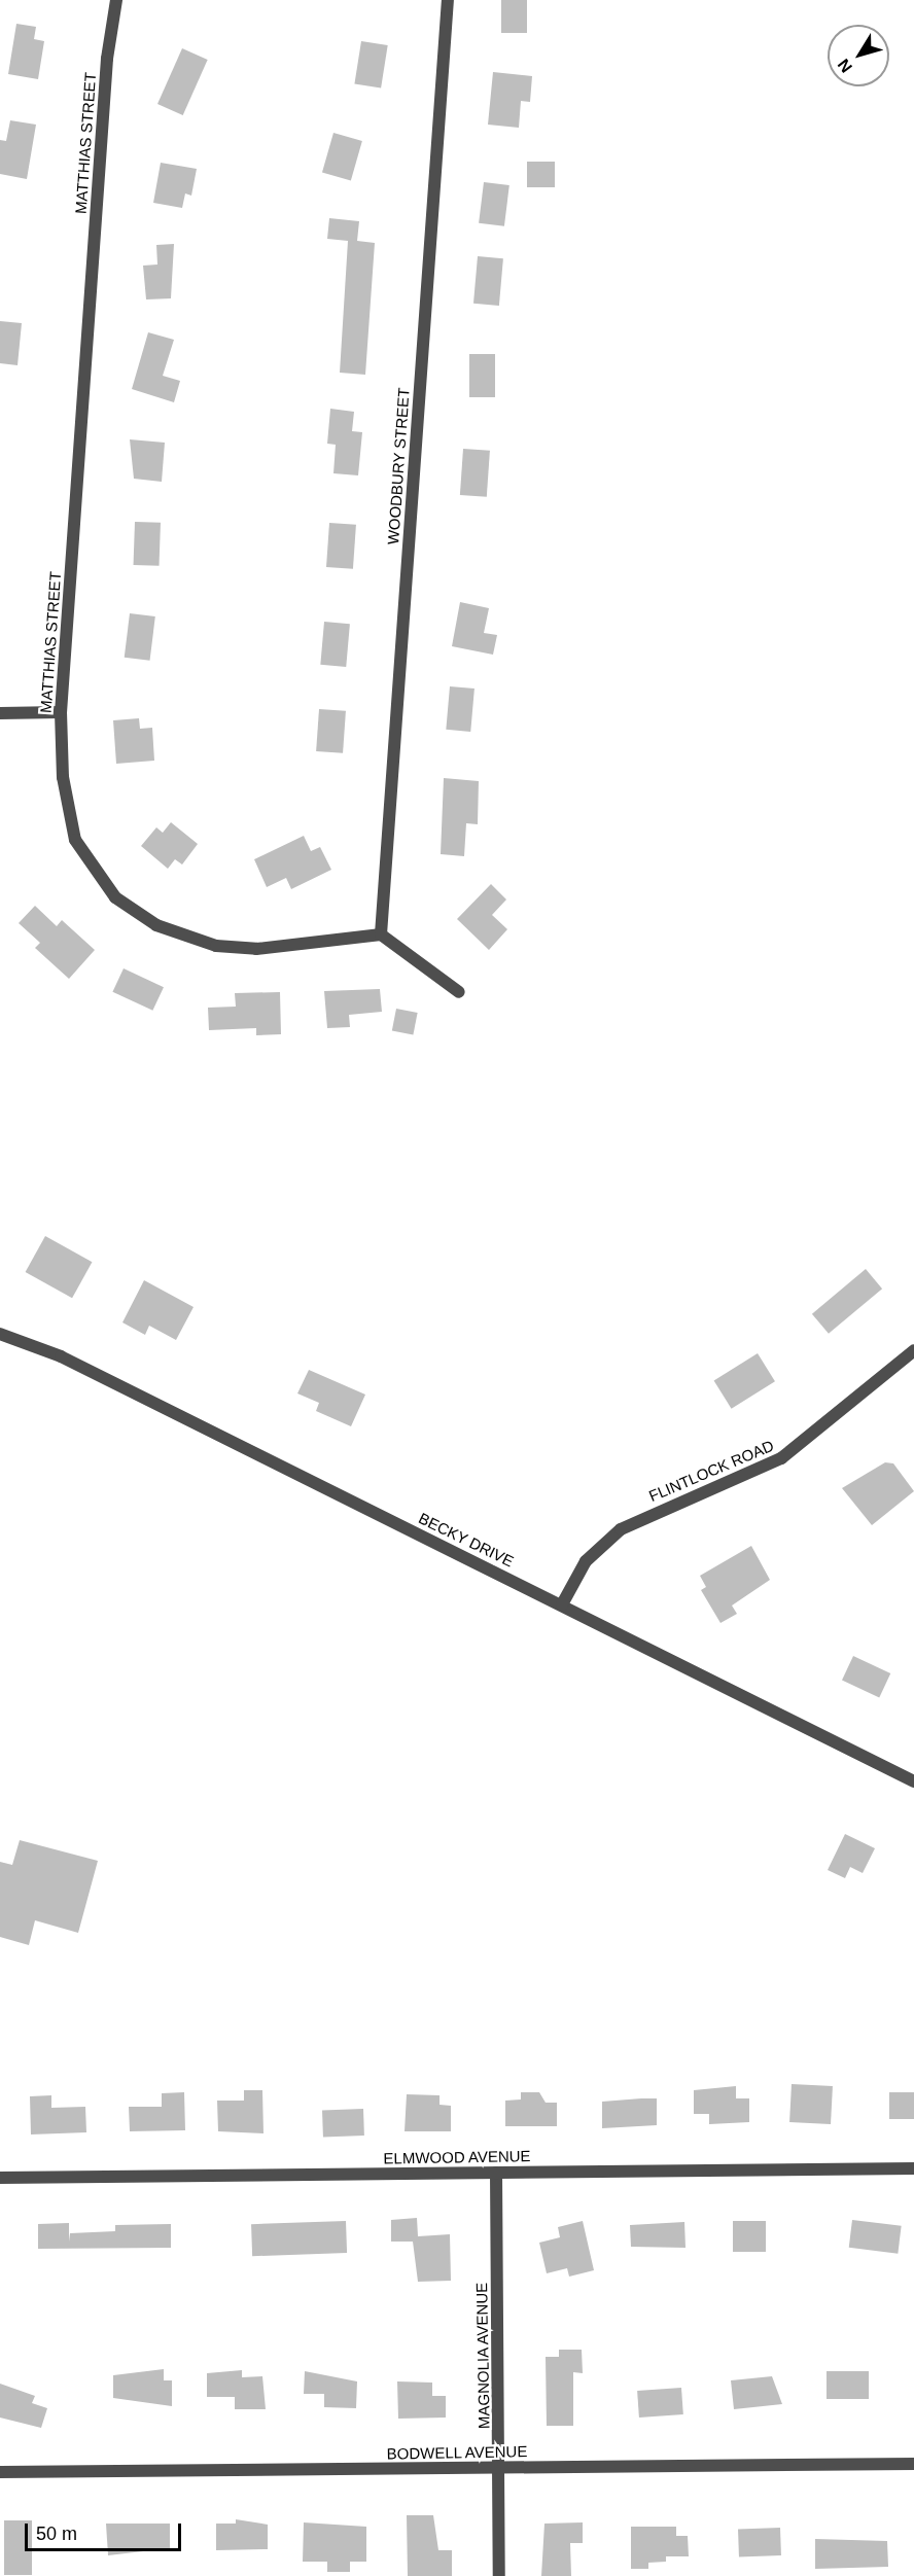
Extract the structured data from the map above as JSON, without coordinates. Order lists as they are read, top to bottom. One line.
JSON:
{"streets":{"street":["MATTHIAS STREET","WOODBURY STREET","FLINTLOCK ROAD","BECKY DRIVE","ELMWOOD AVENUE","MAGNOLIA AVENUE","BODWELL AVENUE"]},"crossings":[["MATTHIAS STREET","WOODBURY STREET"],["FLINTLOCK ROAD","BECKY DRIVE"],["ELMWOOD AVENUE","MAGNOLIA AVENUE"],["MAGNOLIA AVENUE","BODWELL AVENUE"]],"scale_bar":"50 m","north":"bottom left"}
